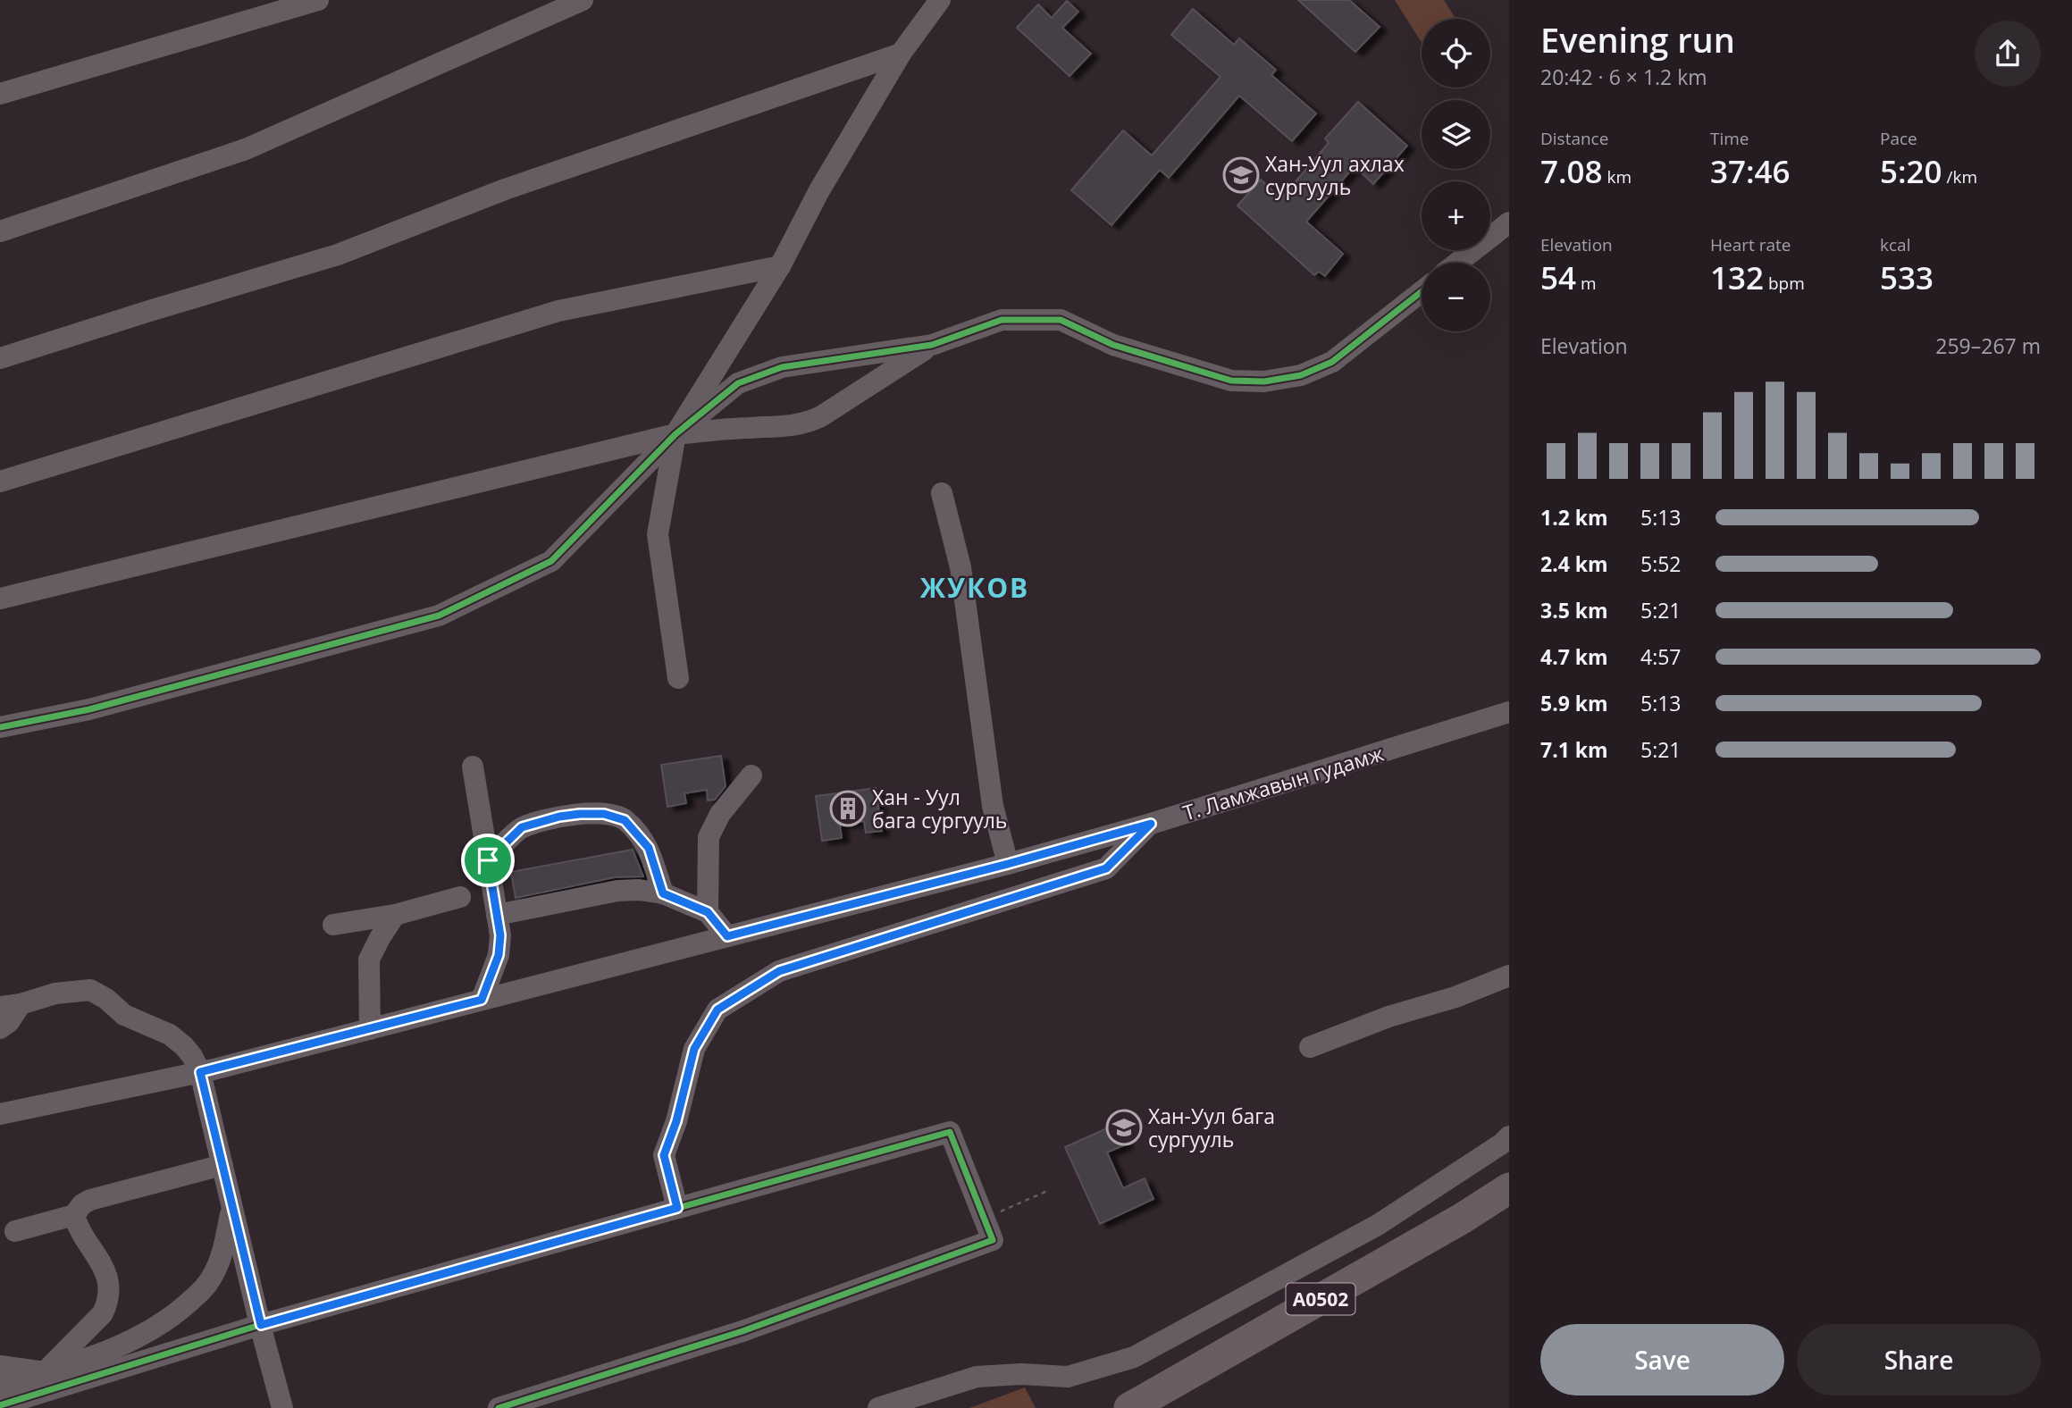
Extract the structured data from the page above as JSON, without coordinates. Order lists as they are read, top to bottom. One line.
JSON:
{"streets":{"highway":["A0502"],"street":["Т. Ламжавын гудамж"]},"districts":["ЖУКОВ"],"places":{"school or university":["Хан-Уул ахлах сургууль","Хан-Уул бага сургууль"],"building":["Хан - Уул бага сургууль"]},"page":{"heading":["Evening run","20:42 · 6 × 1.2 km"],"map_buttons":["+","−"],"stats":[["Distance","7.08 km"],["Time","37:46"],["Pace","5:20 /km"],["Elevation","54 m"],["Heart rate","132 bpm"],["kcal","533"]],"chart":["Elevation","259–267 m"],"list":[{"name":"1.2 km","note":"5:13"},{"name":"2.4 km","note":"5:52"},{"name":"3.5 km","note":"5:21"},{"name":"4.7 km","note":"4:57"},{"name":"5.9 km","note":"5:13"},{"name":"7.1 km","note":"5:21"}],"buttons":["Save","Share"]}}
